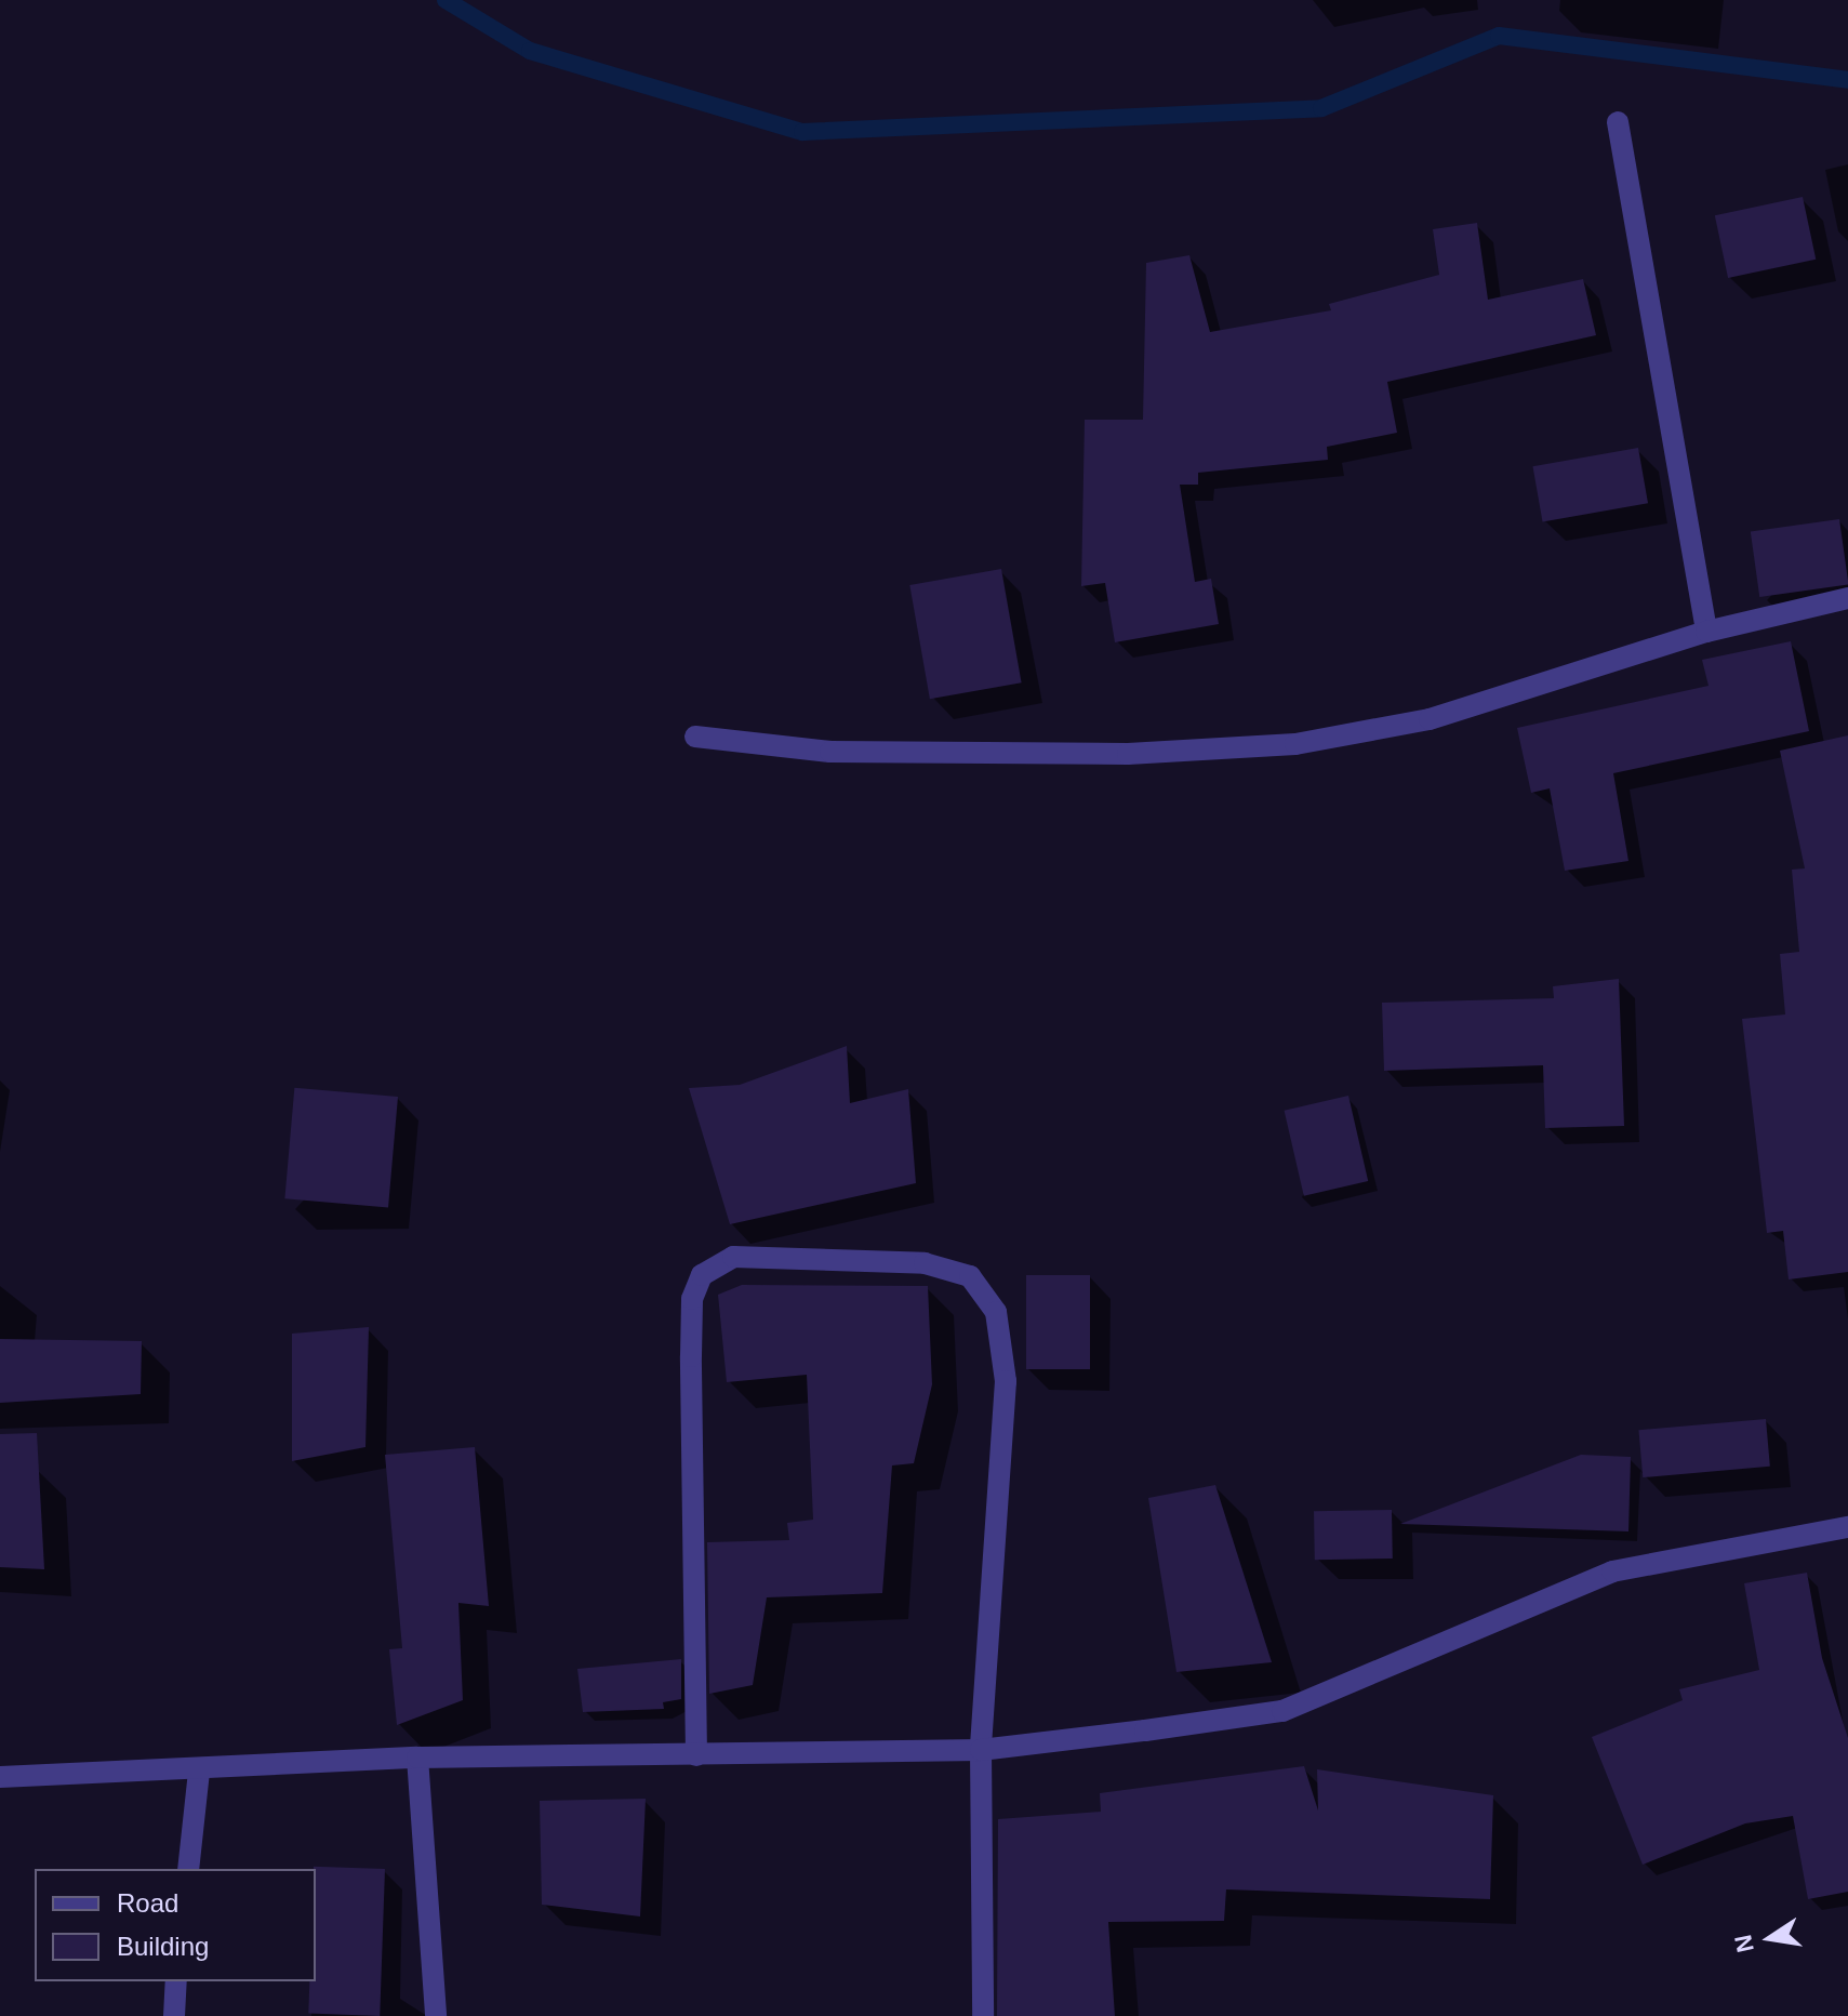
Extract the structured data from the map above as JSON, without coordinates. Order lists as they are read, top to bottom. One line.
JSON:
{"legend":["Road","Building"],"north":"left"}
